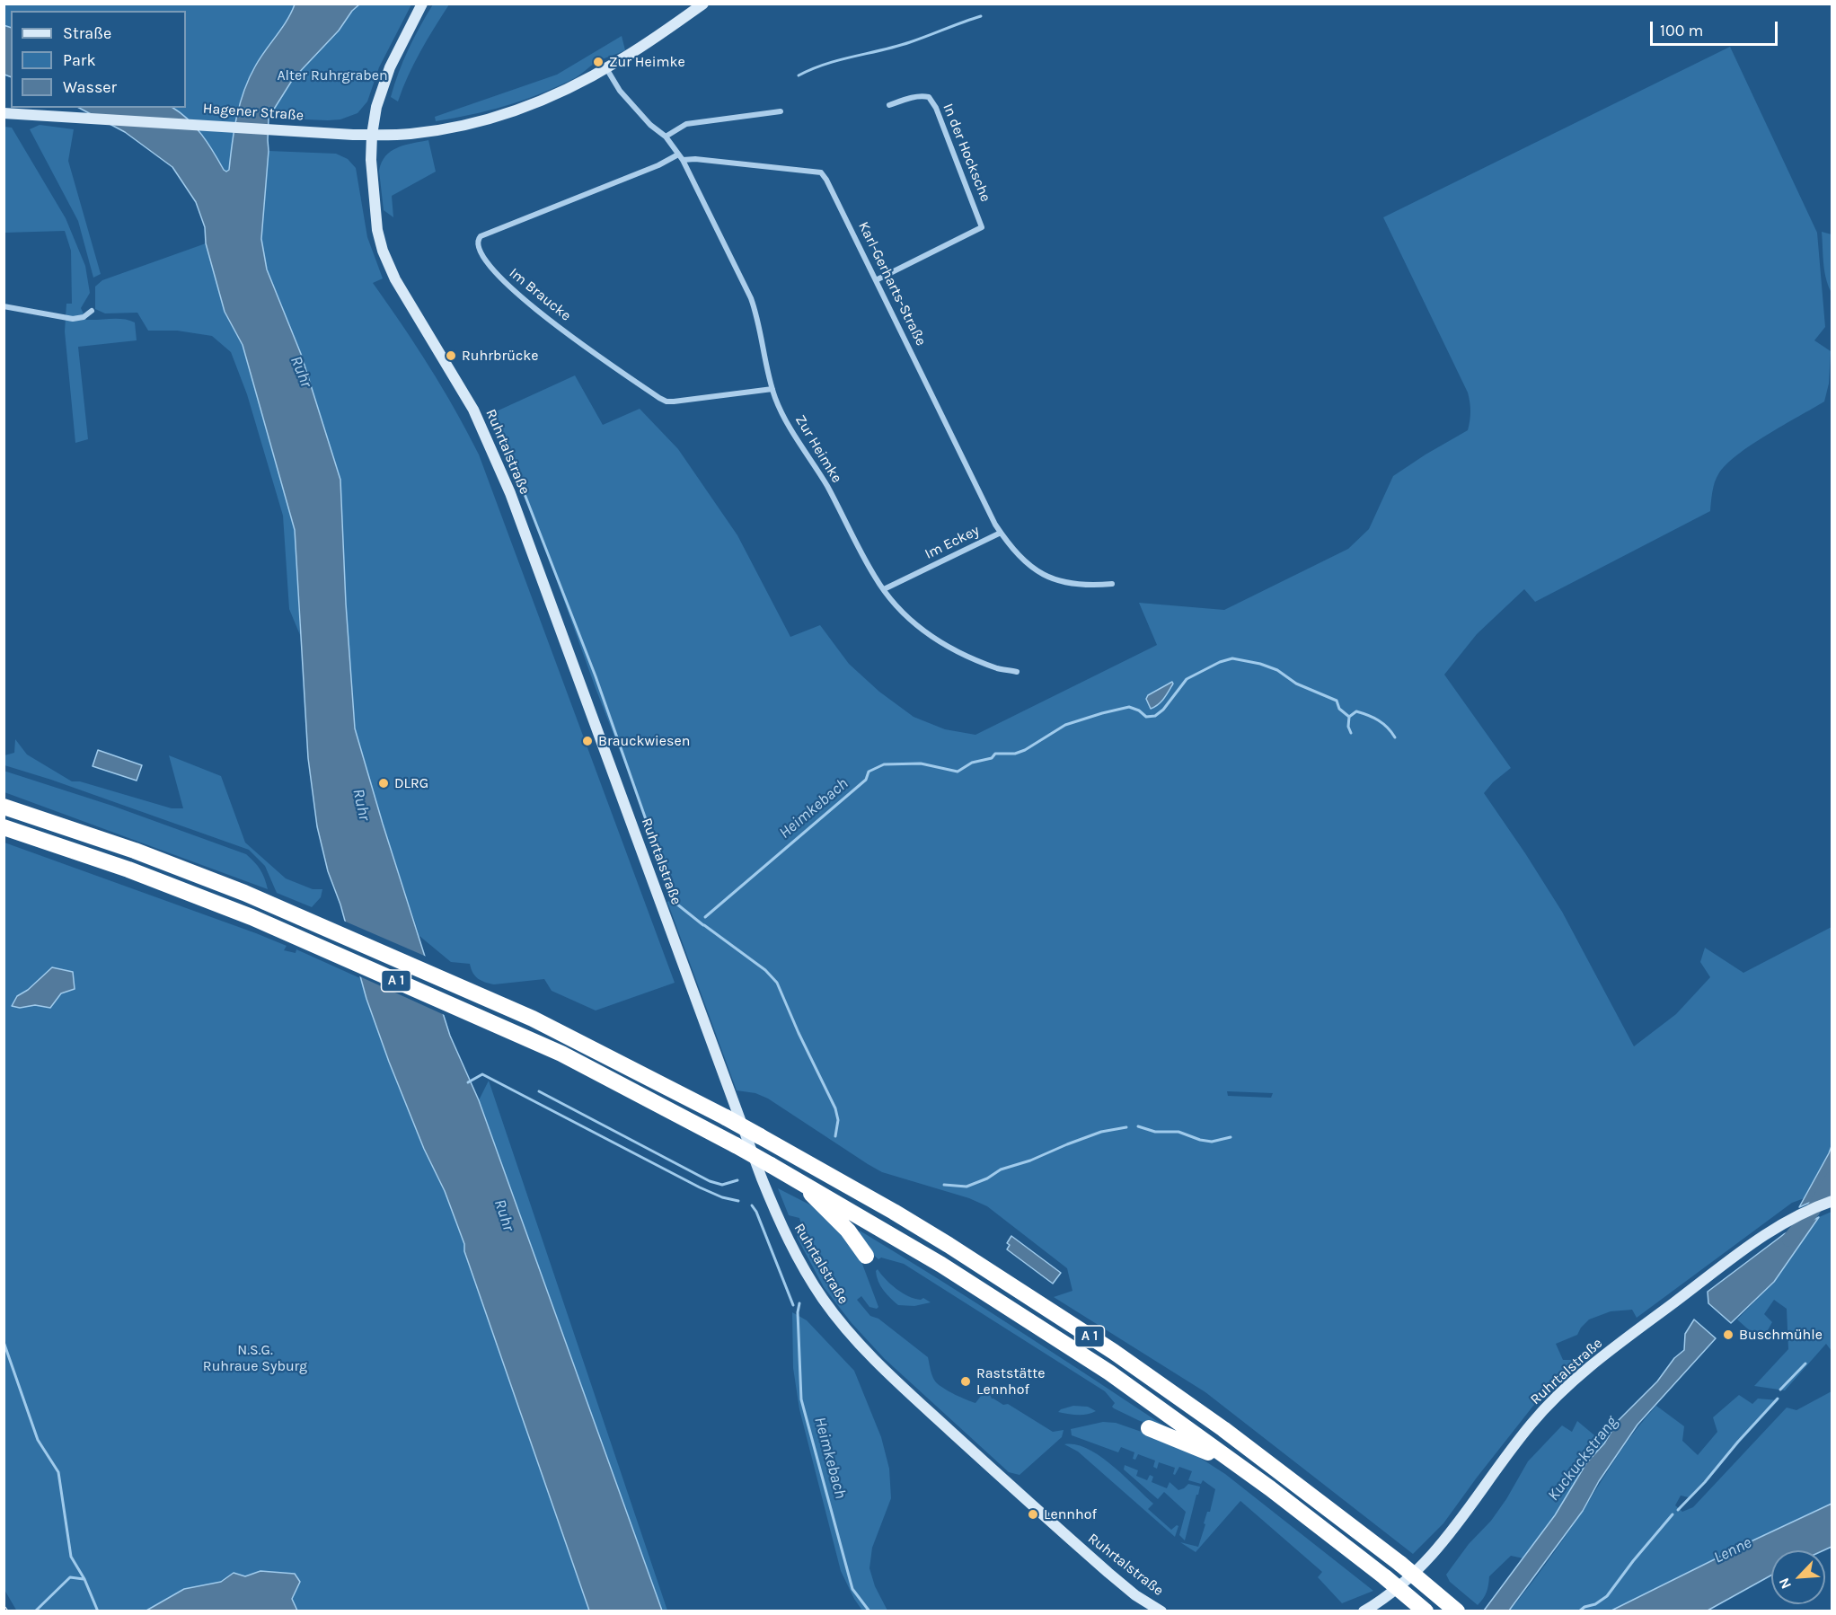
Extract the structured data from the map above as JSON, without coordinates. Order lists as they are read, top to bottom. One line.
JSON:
{"streets":{"highway":["A 1"],"main road":["Hagener Straße","Ruhrtalstraße"],"street":["In der Hocksche","Karl-Gerharts-Straße","Im Braucke","Zur Heimke","Im Eckey"]},"crossings":[["Hagener Straße","Zur Heimke"],["Hagener Straße","Ruhrtalstraße"],["In der Hocksche","Karl-Gerharts-Straße"],["Karl-Gerharts-Straße","Zur Heimke"],["Karl-Gerharts-Straße","Im Eckey"],["Im Braucke","Zur Heimke"],["Zur Heimke","Im Eckey"]],"water":["Ruhr","Heimkebach","Kuckuckstrang","Lenne"],"parks":["Alter Ruhrgraben","N.S.G. Ruhraue Syburg"],"places":["Zur Heimke","Ruhrbrücke","Brauckwiesen","DLRG","Buschmühle","Raststätte Lennhof","Lennhof"],"legend":["Straße","Park","Wasser"],"scale_bar":"100 m","north":"bottom left"}
